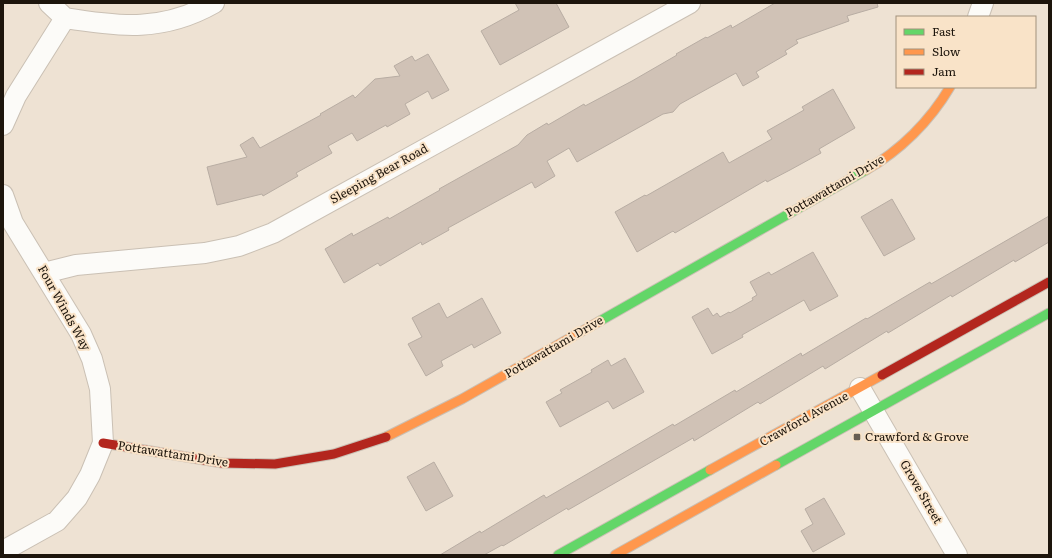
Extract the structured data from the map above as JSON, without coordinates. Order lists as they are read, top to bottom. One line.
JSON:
{"streets":{"main road":["Pottawattami Drive","Crawford Avenue"],"street":["Sleeping Bear Road","Four Winds Way","Grove Street"]},"crossings":[["Sleeping Bear Road","Four Winds Way"],["Pottawattami Drive","Four Winds Way"],["Crawford Avenue","Grove Street"]],"places":{"transit":["Crawford & Grove"]},"legend":["Fast","Slow","Jam"]}
